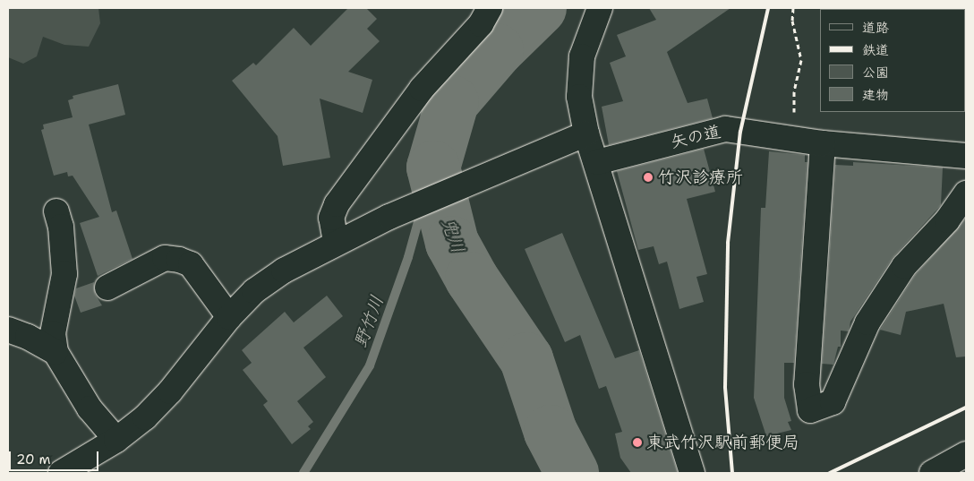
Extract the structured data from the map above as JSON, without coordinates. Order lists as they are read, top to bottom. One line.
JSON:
{"streets":{"street":["矢の道"]},"water":["兜川","野竹川"],"places":["竹沢診療所","東武竹沢駅前郵便局"],"legend":["道路","鉄道","公園","建物"],"scale_bar":"20 m"}
